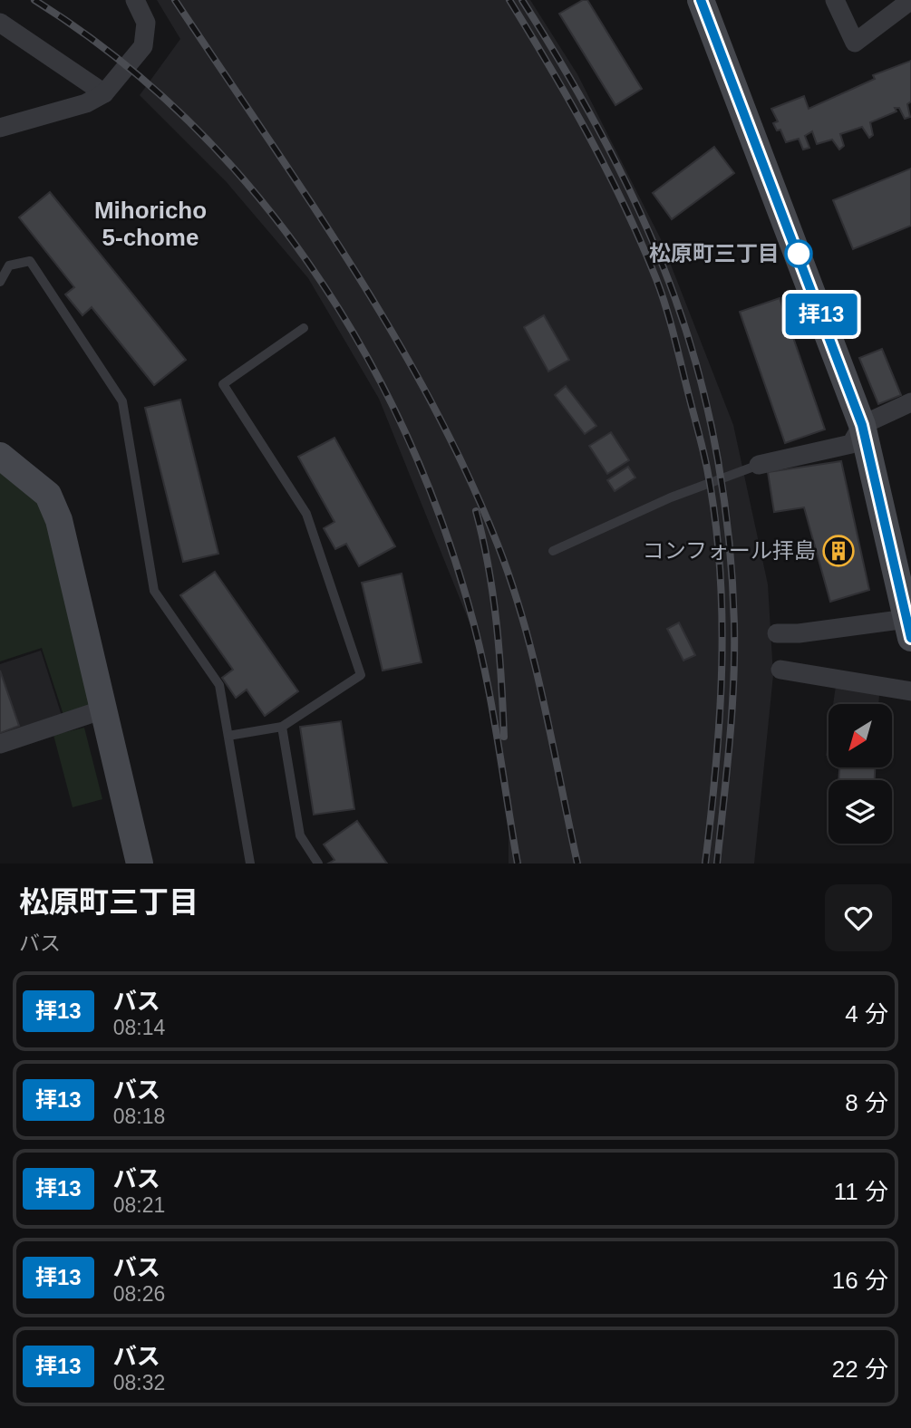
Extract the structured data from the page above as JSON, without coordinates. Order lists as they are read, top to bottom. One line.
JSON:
{"districts":["Mihoricho 5-chome"],"places":{"other":["松原町三丁目"],"building":["コンフォール拝島"]},"lines":["bus line 拝13"],"north":"bottom left","page":{"on_map":"拝13","heading":["松原町三丁目","バス"],"list":[{"mark":"拝13","name":"バス","note":"08:14","value":"4 分"},{"mark":"拝13","name":"バス","note":"08:18","value":"8 分"},{"mark":"拝13","name":"バス","note":"08:21","value":"11 分"},{"mark":"拝13","name":"バス","note":"08:26","value":"16 分"},{"mark":"拝13","name":"バス","note":"08:32","value":"22 分"}]}}
